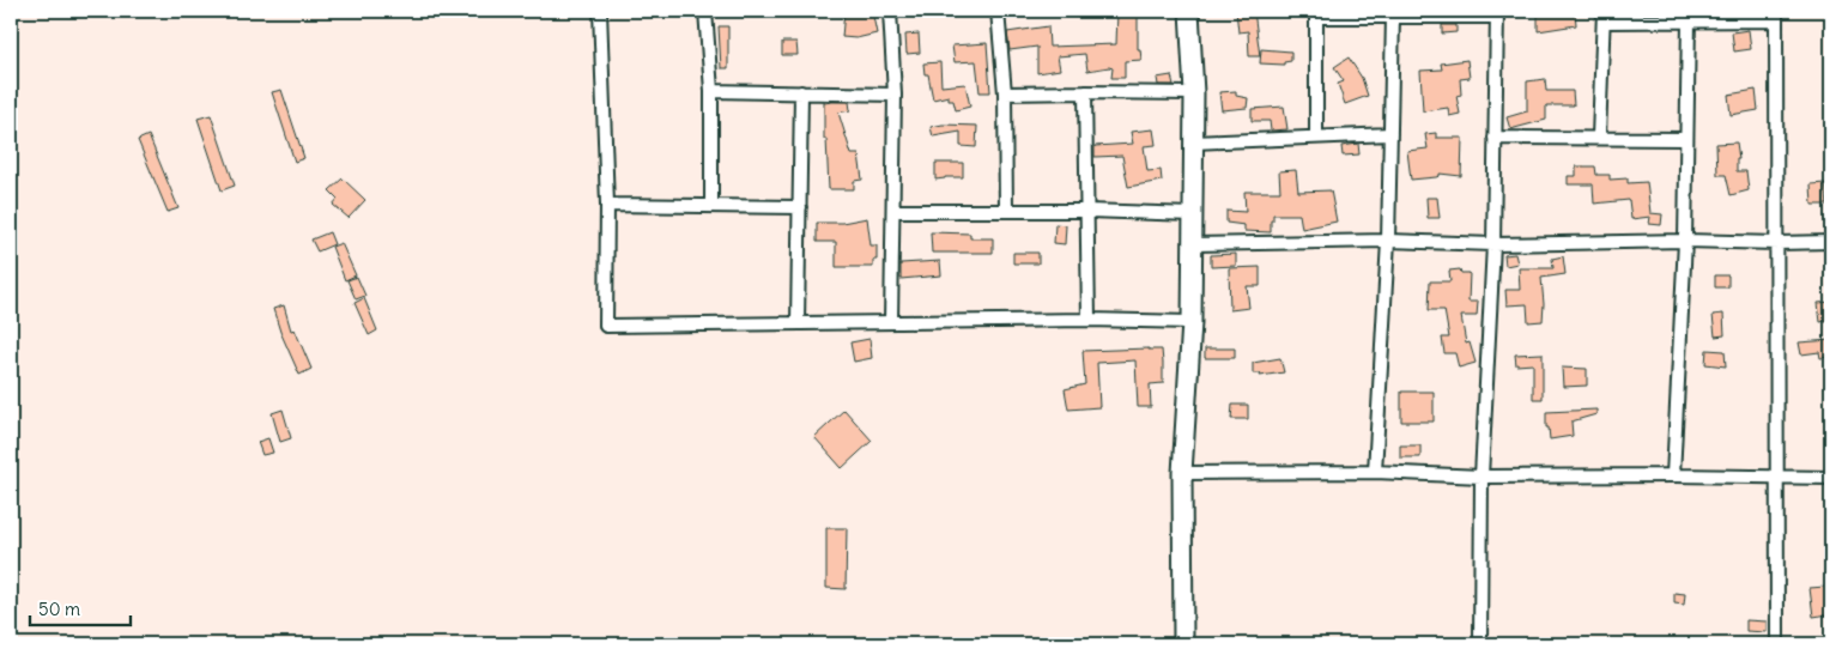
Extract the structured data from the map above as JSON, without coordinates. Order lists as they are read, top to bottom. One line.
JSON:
{"scale_bar":"50 m"}
